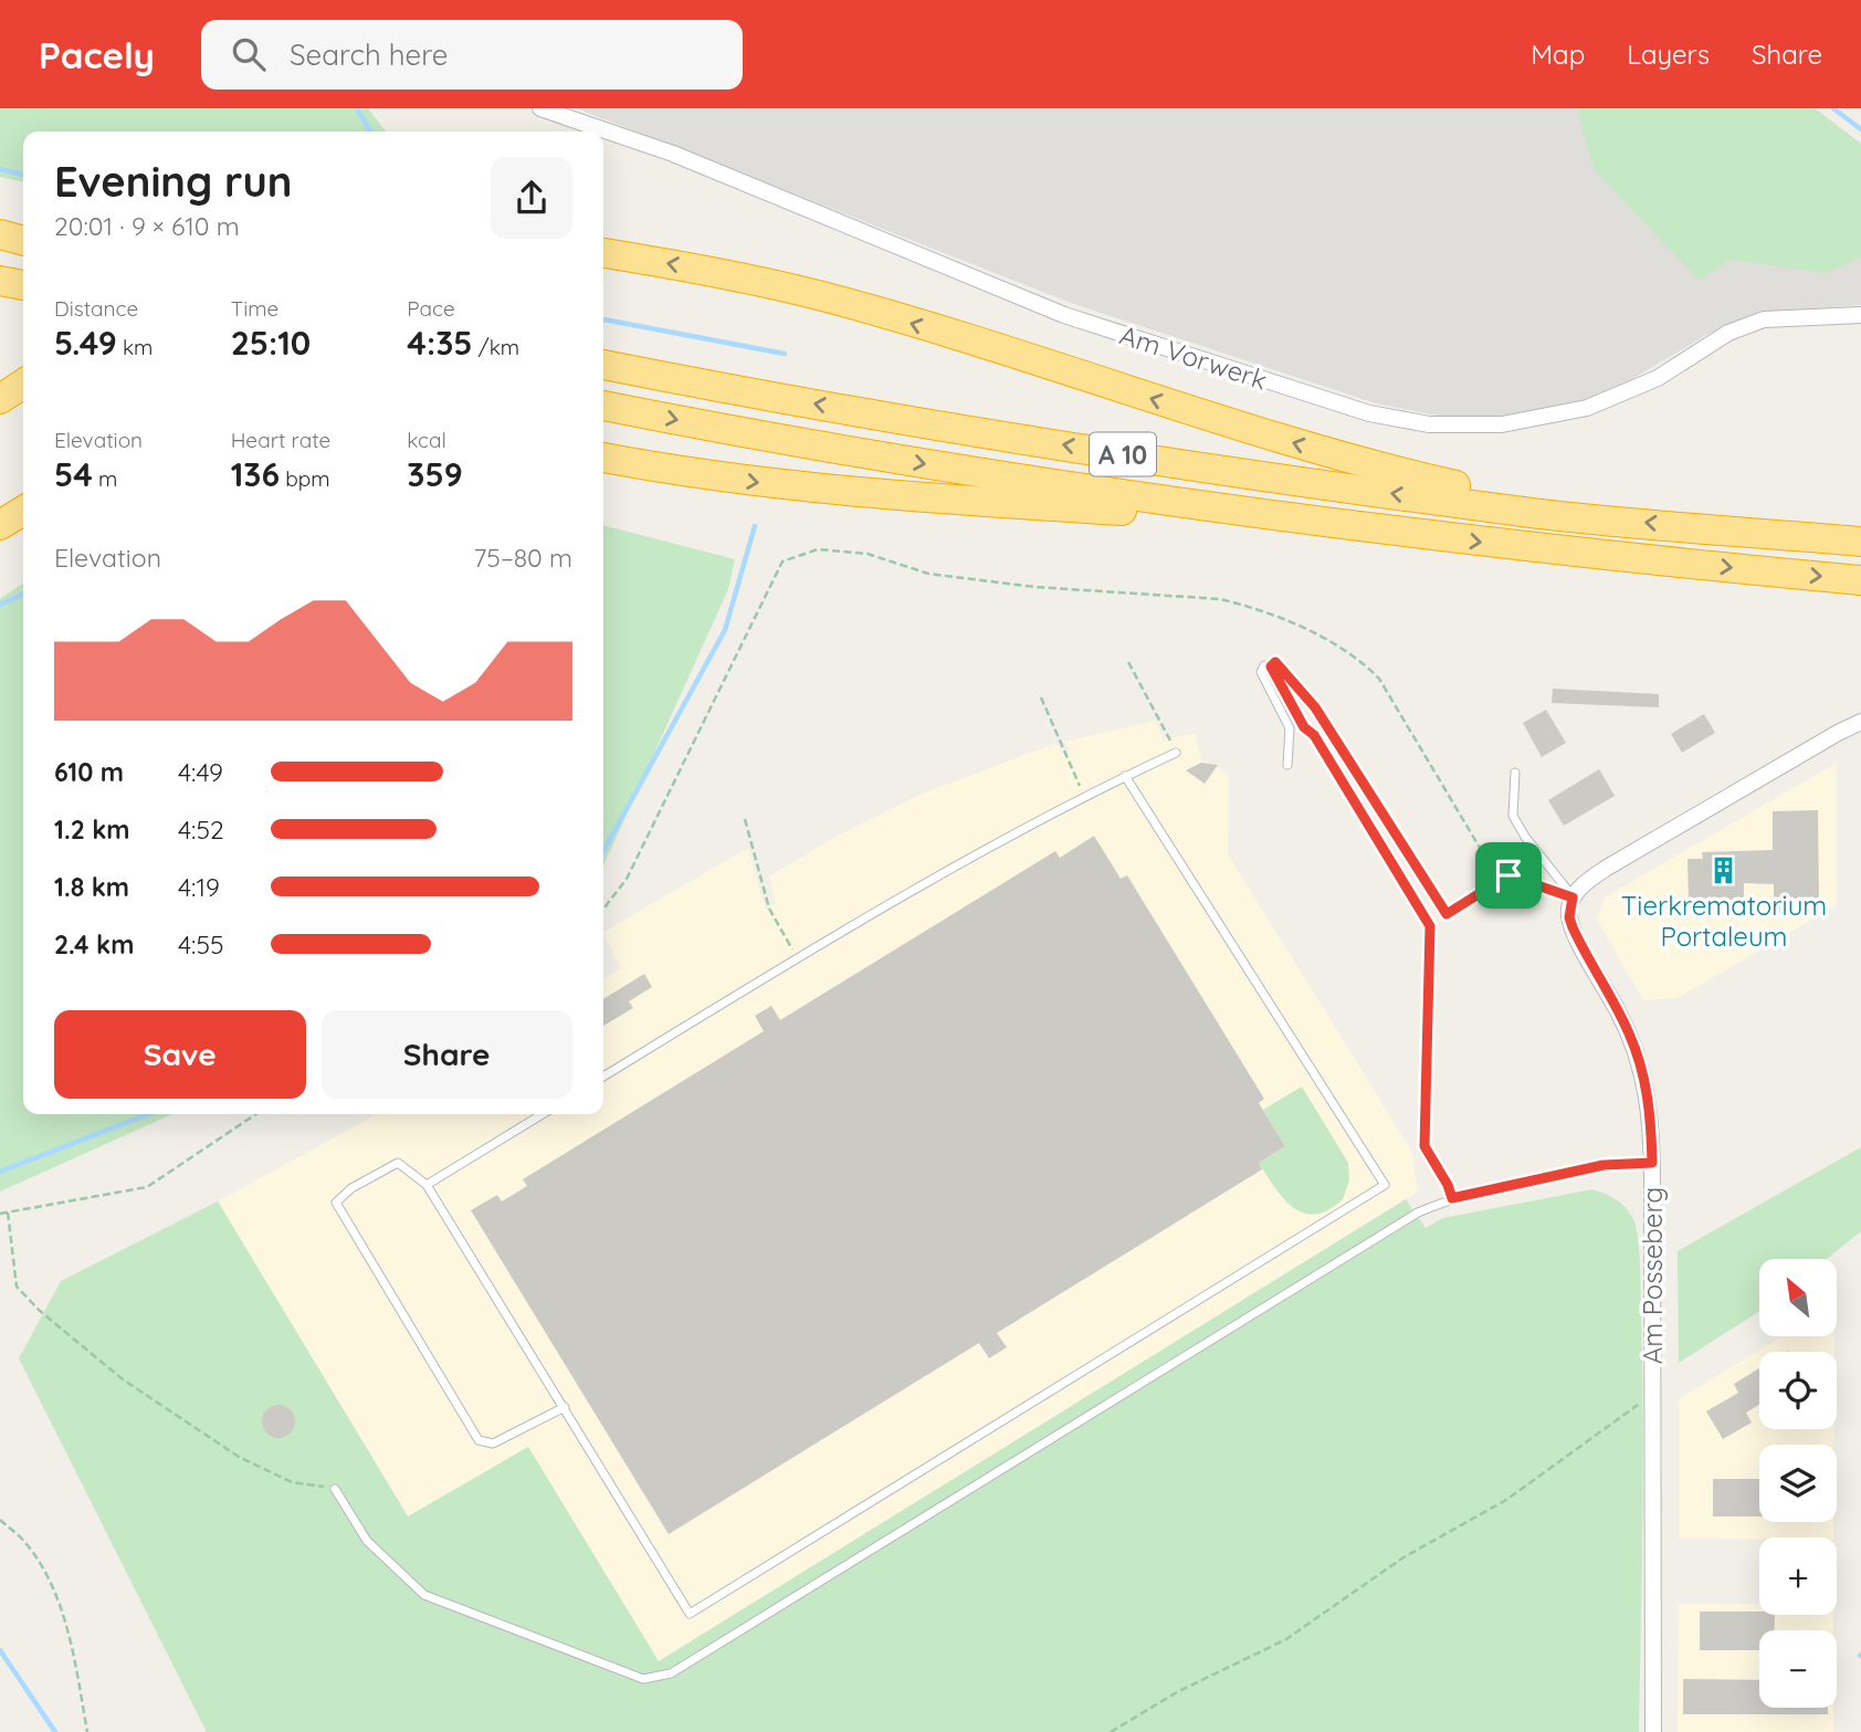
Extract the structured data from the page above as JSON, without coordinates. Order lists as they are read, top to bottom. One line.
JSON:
{"streets":{"highway":["A 10"],"street":["Am Vorwerk","Am Posseberg"]},"places":{"building":["Tierkrematorium Portaleum"]},"north":"top left","page":{"header":"Pacely","search":"Search here","nav":["Map","Layers","Share"],"heading":["Evening run","20:01 · 9 × 610 m"],"stats":[["Distance","5.49 km"],["Time","25:10"],["Pace","4:35 /km"],["Elevation","54 m"],["Heart rate","136 bpm"],["kcal","359"]],"chart":["Elevation","75–80 m"],"list":[{"name":"610 m","note":"4:49"},{"name":"1.2 km","note":"4:52"},{"name":"1.8 km","note":"4:19"},{"name":"2.4 km","note":"4:55"}],"buttons":["Save","Share"],"map_buttons":["+","−"]}}
